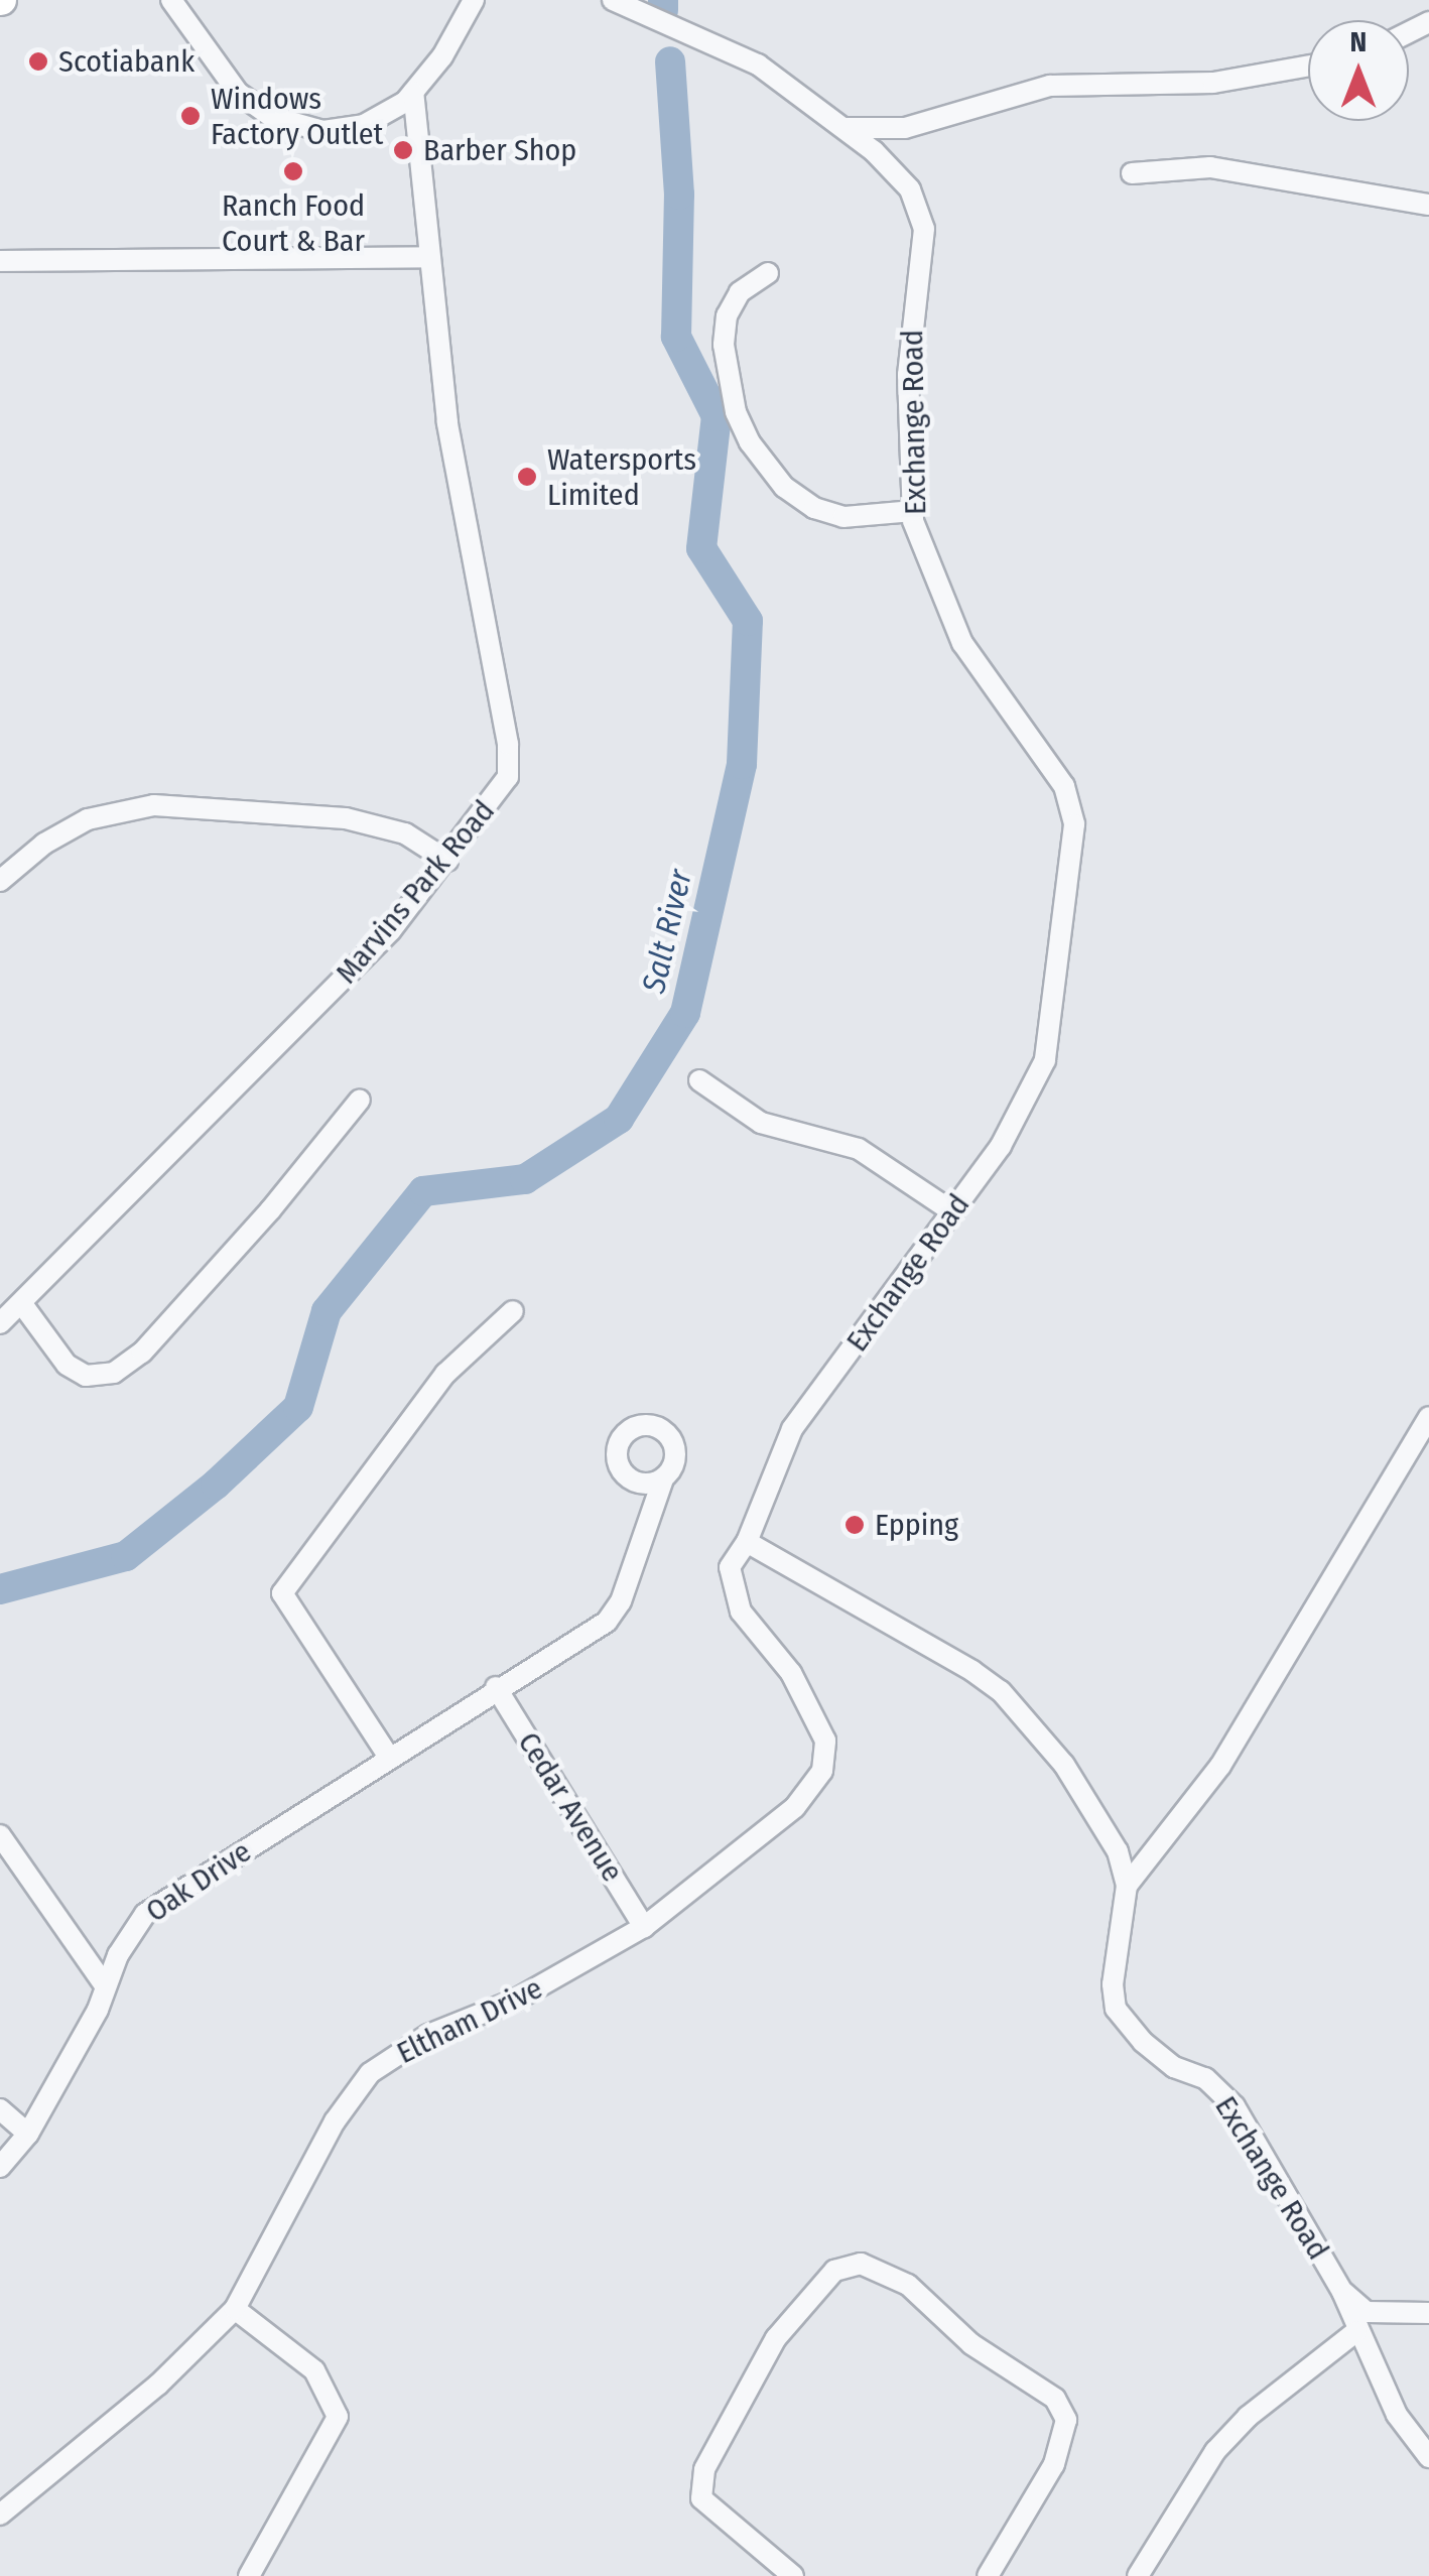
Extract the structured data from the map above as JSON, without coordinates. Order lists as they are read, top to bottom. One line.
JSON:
{"streets":{"street":["Exchange Road","Marvins Park Road","Cedar Avenue","Oak Drive","Eltham Drive"]},"crossings":[["Exchange Road","Eltham Drive"],["Cedar Avenue","Oak Drive"],["Cedar Avenue","Eltham Drive"]],"water":["Salt River"],"places":["Scotiabank","Windows Factory Outlet","Barber Shop","Ranch Food Court & Bar","Watersports Limited","Epping"],"north":"top"}
